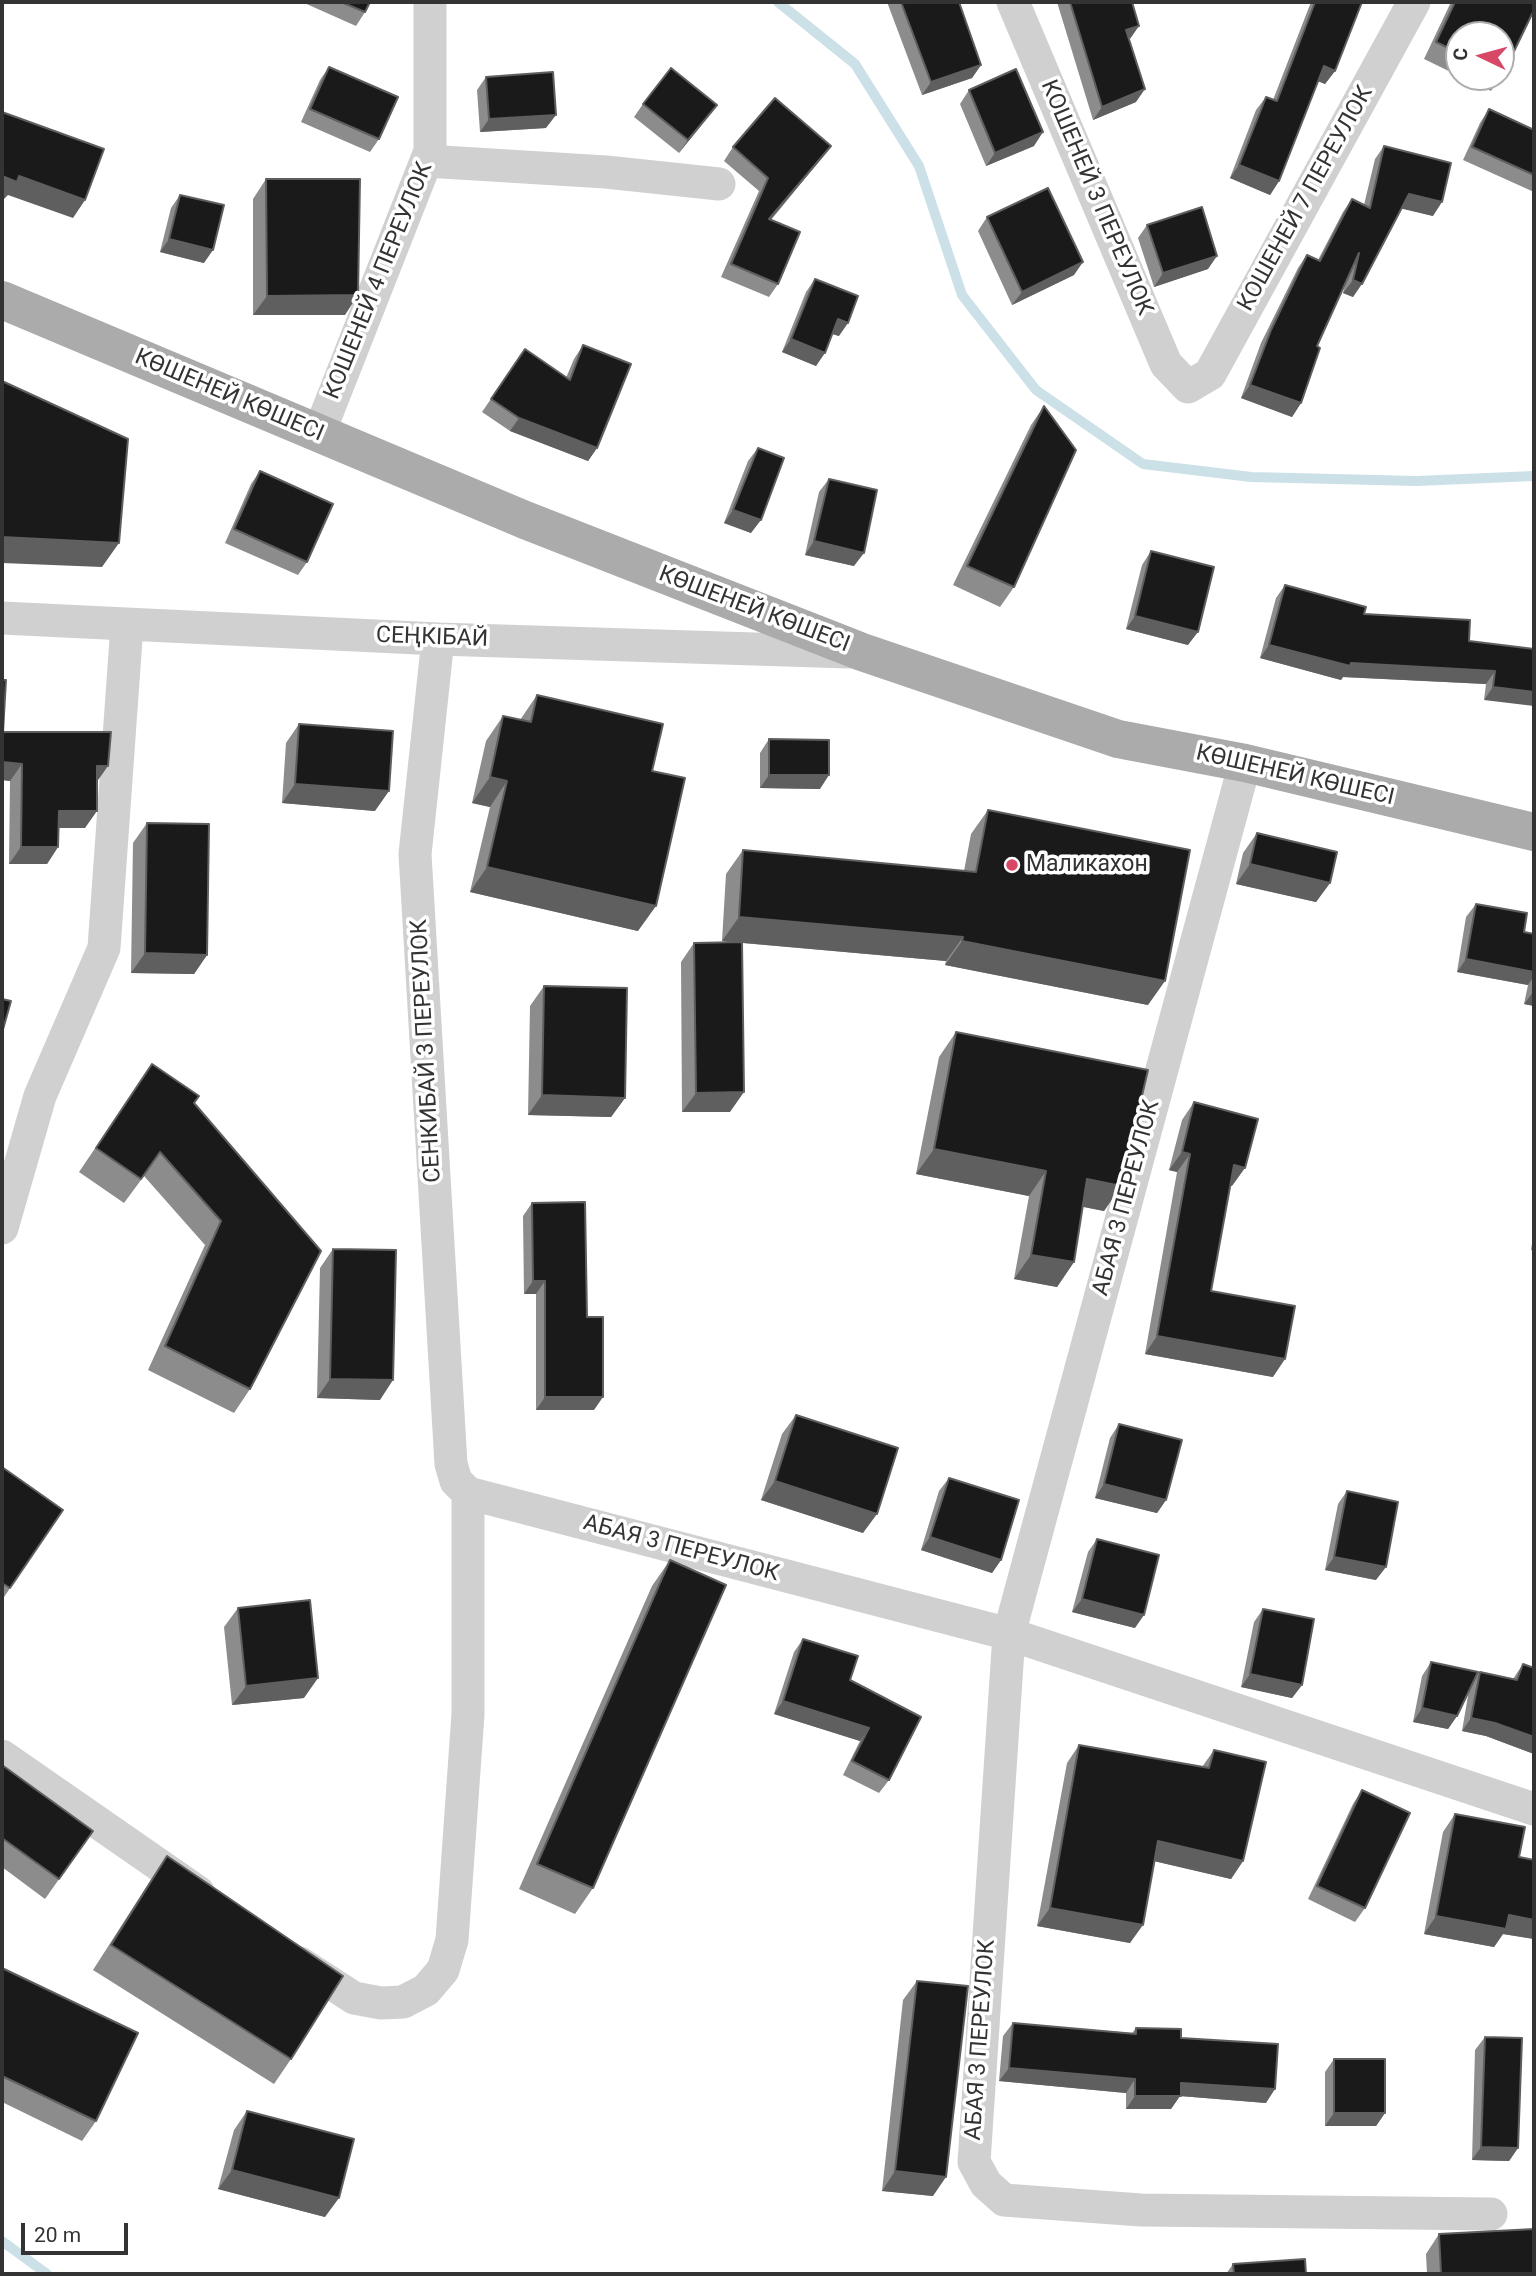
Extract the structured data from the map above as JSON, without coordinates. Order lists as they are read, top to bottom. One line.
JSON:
{"streets":{"main road":["КӨШЕНЕЙ КӨШЕСІ"],"street":["КОШЕНЕЙ 3 ПЕРЕУЛОК","КОШЕНЕЙ 7 ПЕРЕУЛОК","КОШЕНЕЙ 4 ПЕРЕУЛОК","СЕҢКІБАЙ","СЕНКИБАЙ 3 ПЕРЕУЛОК","АБАЯ 3 ПЕРЕУЛОК"]},"crossings":[["КОШЕНЕЙ 3 ПЕРЕУЛОК","КОШЕНЕЙ 7 ПЕРЕУЛОК"],["КОШЕНЕЙ 4 ПЕРЕУЛОК","КӨШЕНЕЙ КӨШЕСІ"],["КӨШЕНЕЙ КӨШЕСІ","СЕҢКІБАЙ"],["КӨШЕНЕЙ КӨШЕСІ","АБАЯ 3 ПЕРЕУЛОК"],["СЕҢКІБАЙ","СЕНКИБАЙ 3 ПЕРЕУЛОК"],["СЕНКИБАЙ 3 ПЕРЕУЛОК","АБАЯ 3 ПЕРЕУЛОК"]],"places":["Маликахон"],"scale_bar":"20 m","north":"left"}
